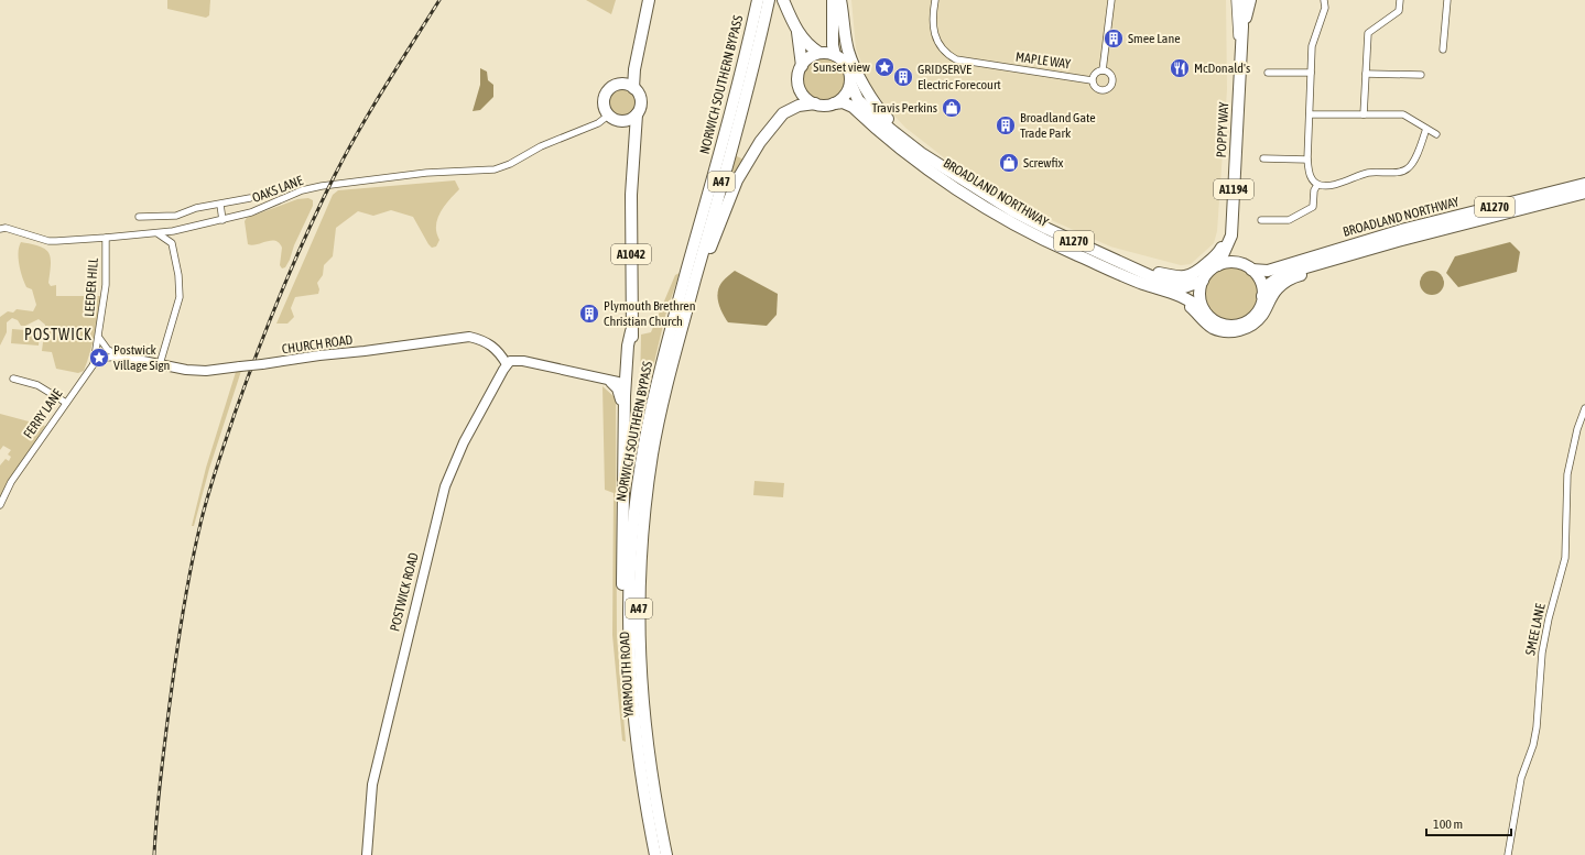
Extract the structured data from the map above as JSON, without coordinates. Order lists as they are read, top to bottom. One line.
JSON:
{"streets":{"highway":["NORWICH SOUTHERN BYPASS","POPPY WAY","A47","A1194","BROADLAND NORTHWAY","A1270","A1042","YARMOUTH ROAD"],"street":["MAPLE WAY","OAKS LANE","LEEDER HILL","CHURCH ROAD","FERRY LANE","POSTWICK ROAD","SMEE LANE"]},"crossings":[["NORWICH SOUTHERN BYPASS","A47"],["NORWICH SOUTHERN BYPASS","YARMOUTH ROAD"],["POPPY WAY","BROADLAND NORTHWAY"],["A47","BROADLAND NORTHWAY"],["A47","A1042"],["A47","YARMOUTH ROAD"],["OAKS LANE","A1042"],["OAKS LANE","LEEDER HILL"],["LEEDER HILL","FERRY LANE"],["CHURCH ROAD","POSTWICK ROAD"]],"districts":["POSTWICK"],"places":{"building":["Smee Lane","GRIDSERVE Electric Forecourt","Broadland Gate Trade Park","Plymouth Brethren Christian Church"],"place":["Sunset view","Postwick Village Sign"],"restaurant":["McDonald's"],"shop":["Travis Perkins","Screwfix"]},"scale_bar":"100 m"}
